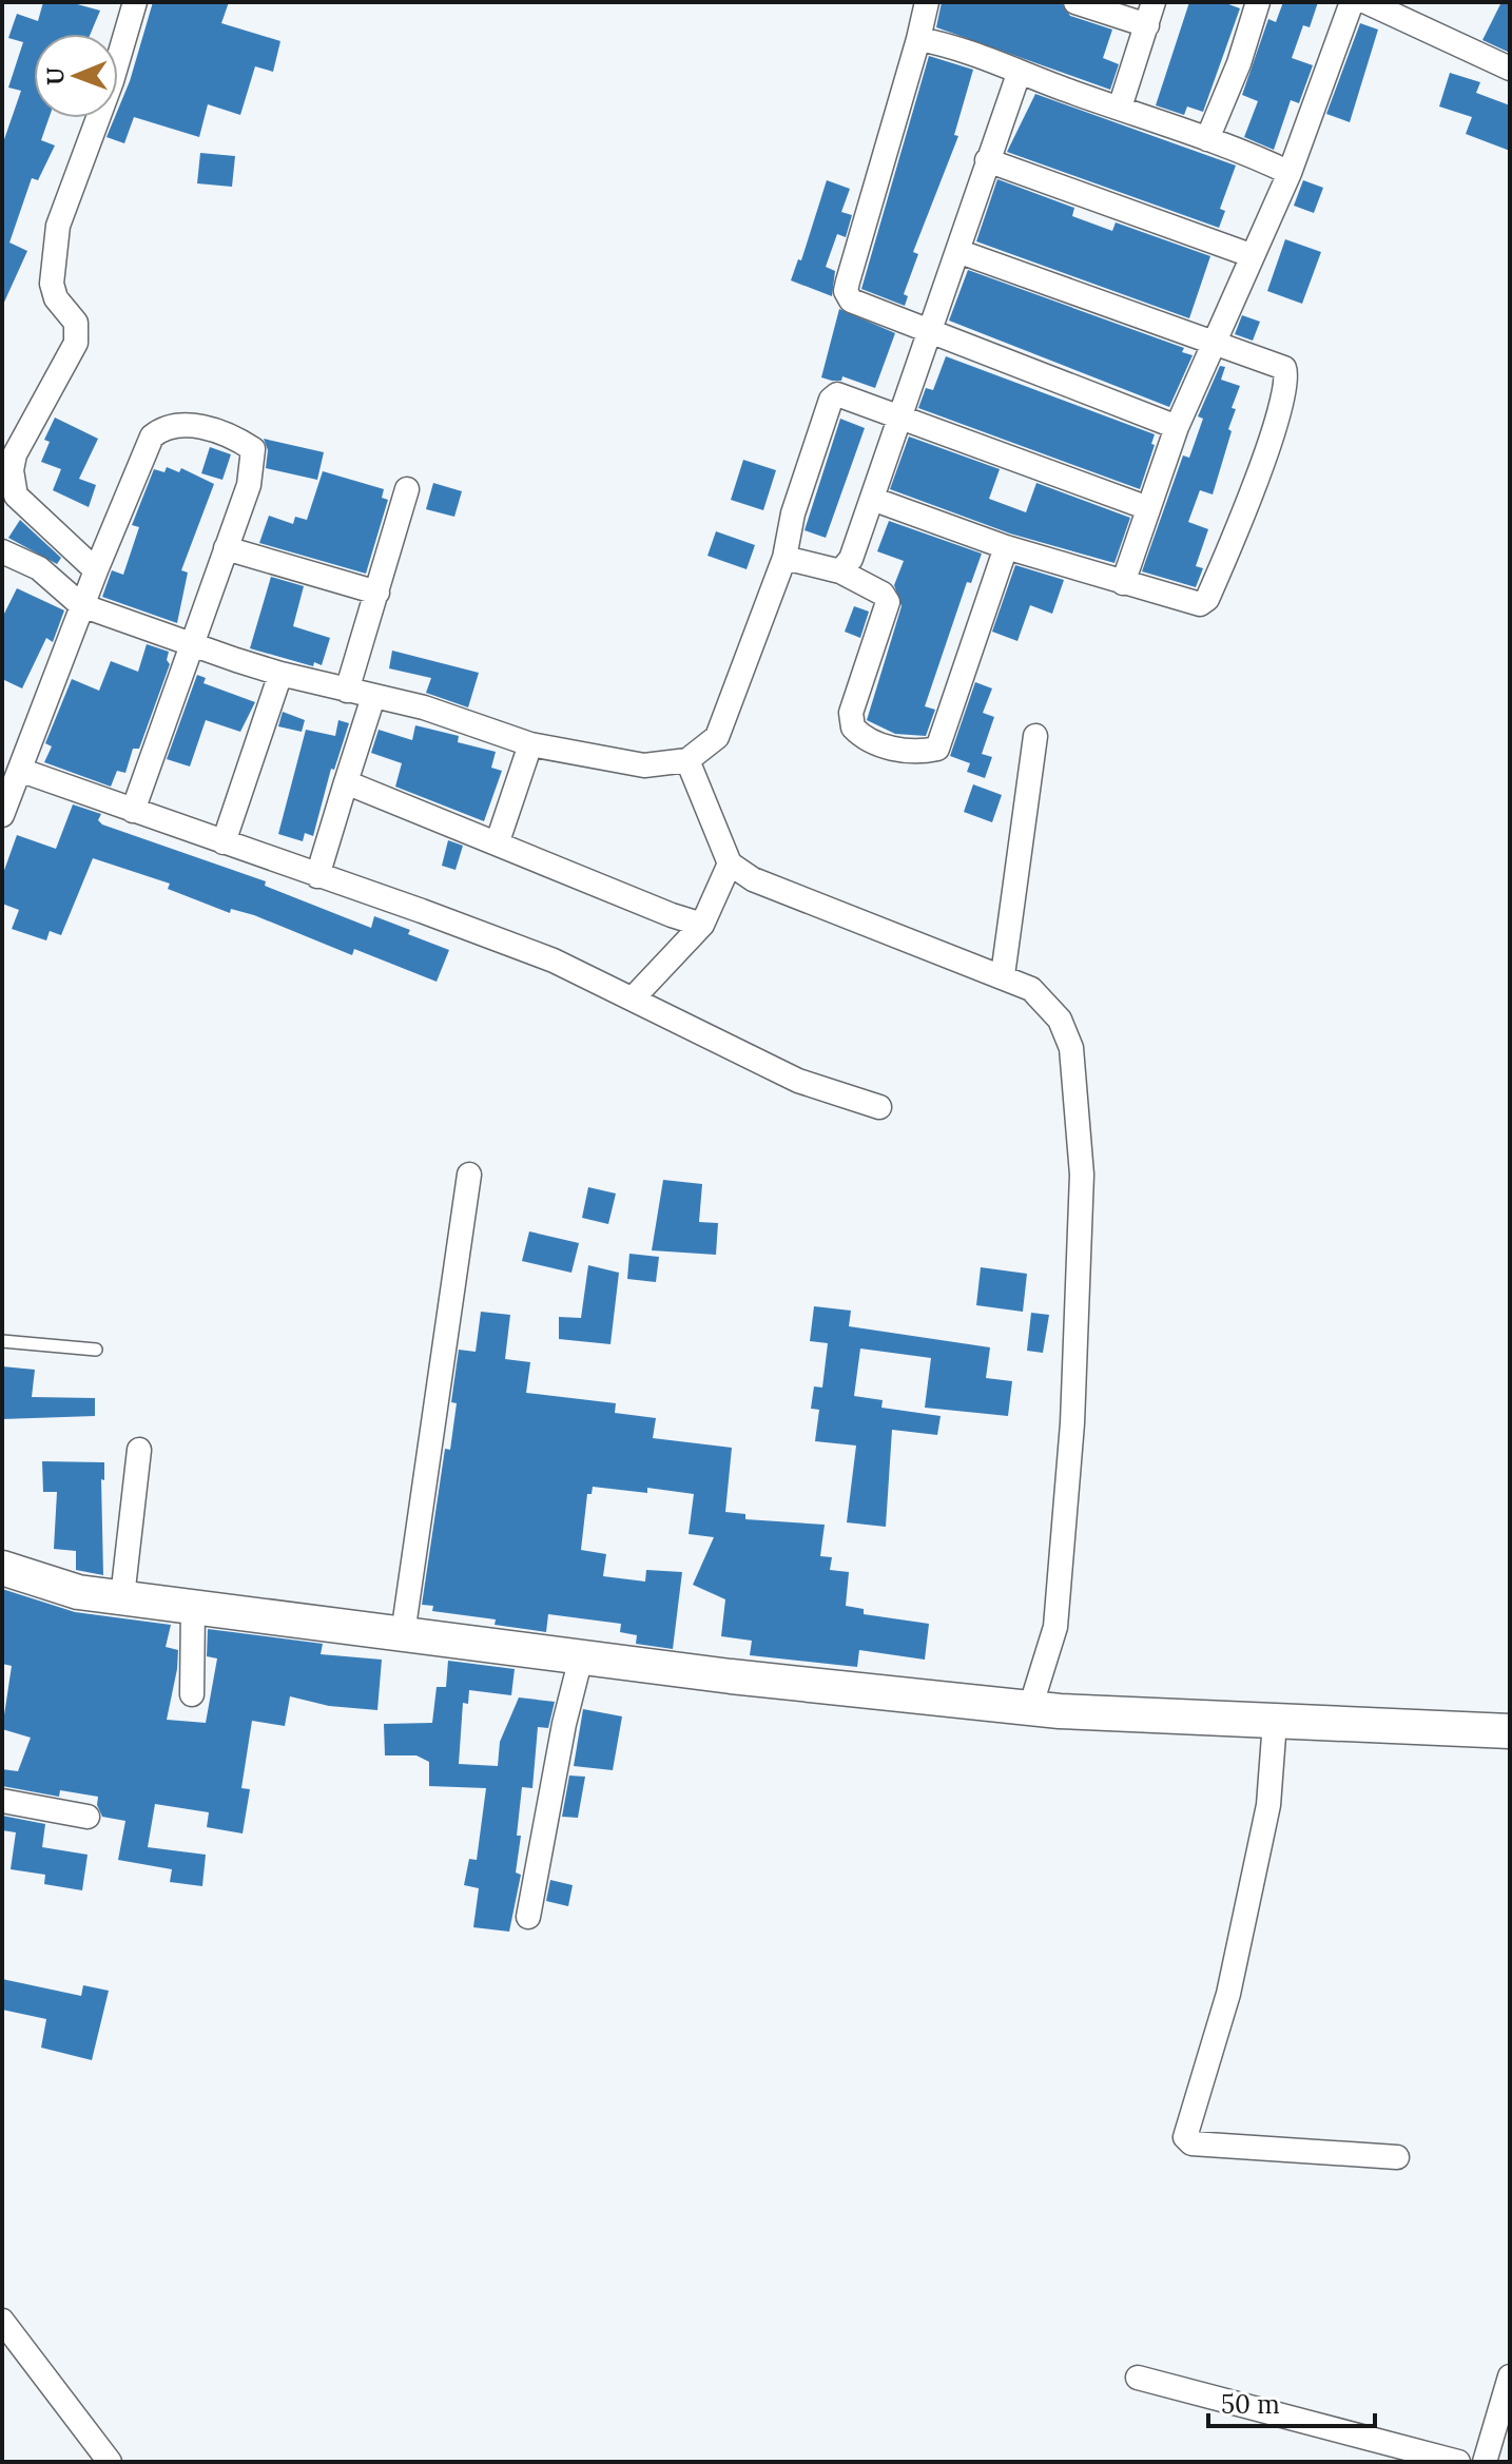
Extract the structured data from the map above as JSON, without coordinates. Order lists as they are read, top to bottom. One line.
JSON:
{"scale_bar":"50 m","north":"left"}
